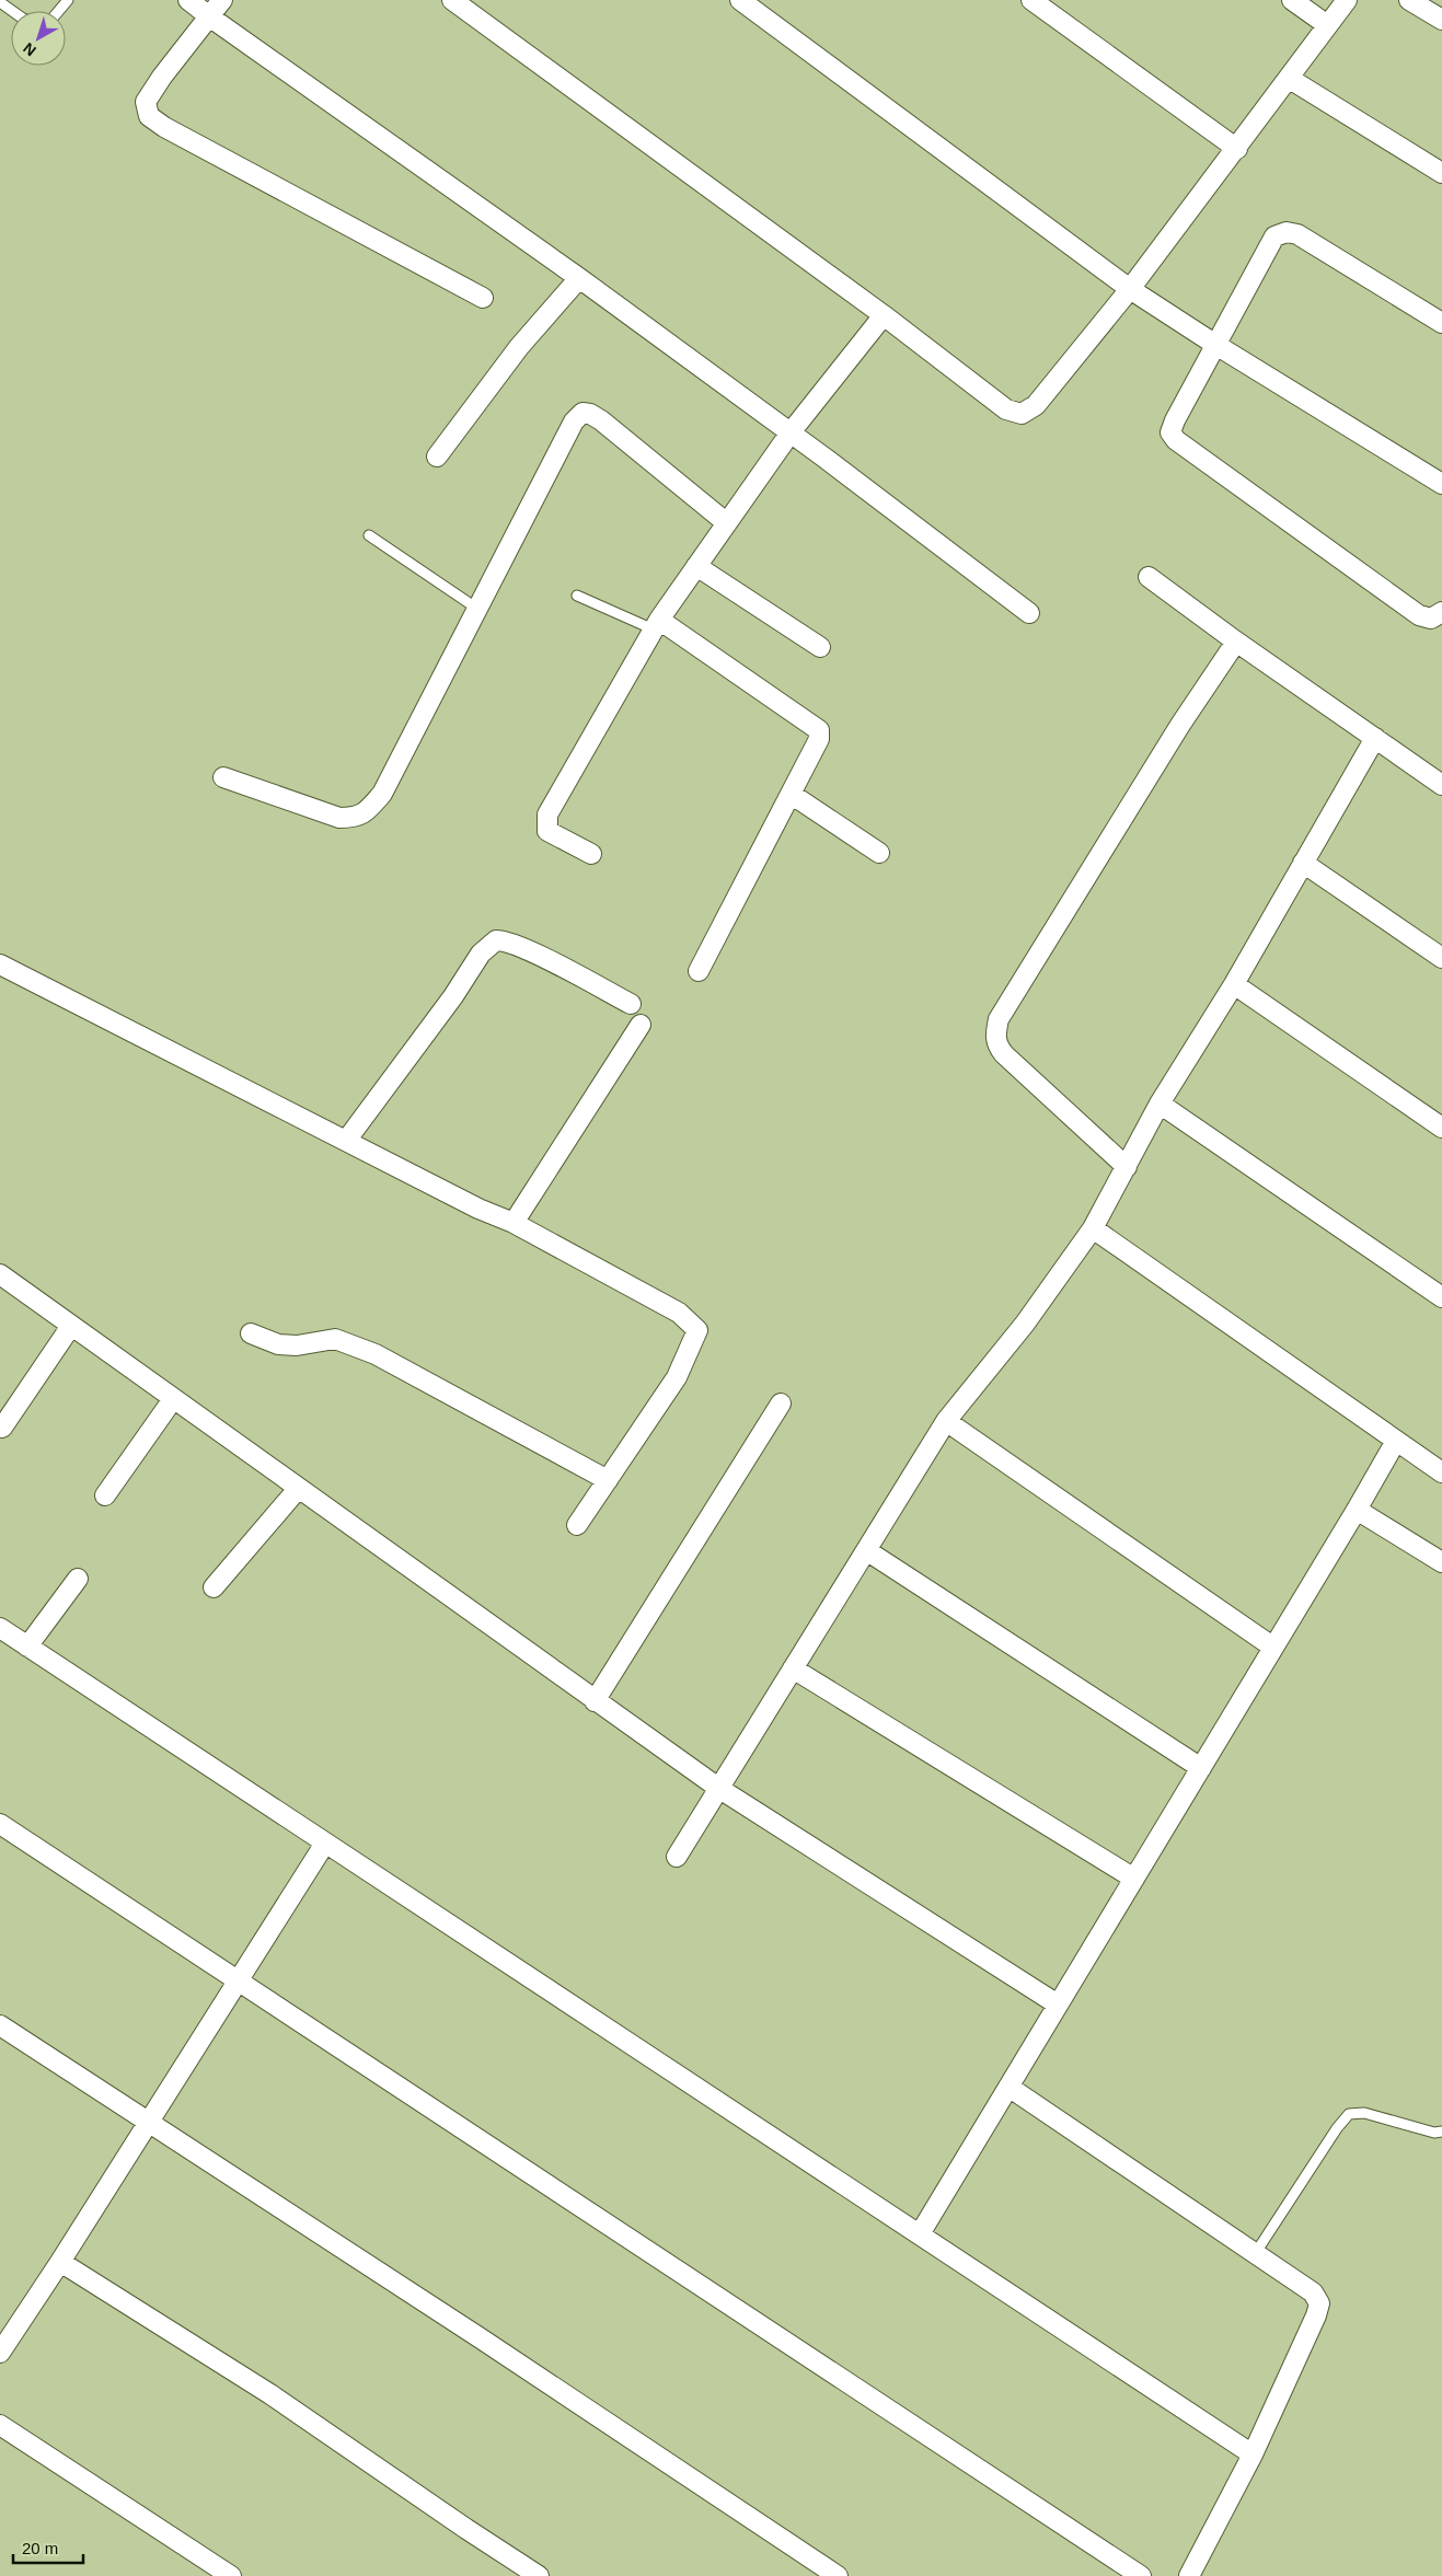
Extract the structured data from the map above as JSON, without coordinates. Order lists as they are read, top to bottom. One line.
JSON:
{"scale_bar":"20 m","north":"bottom left"}
